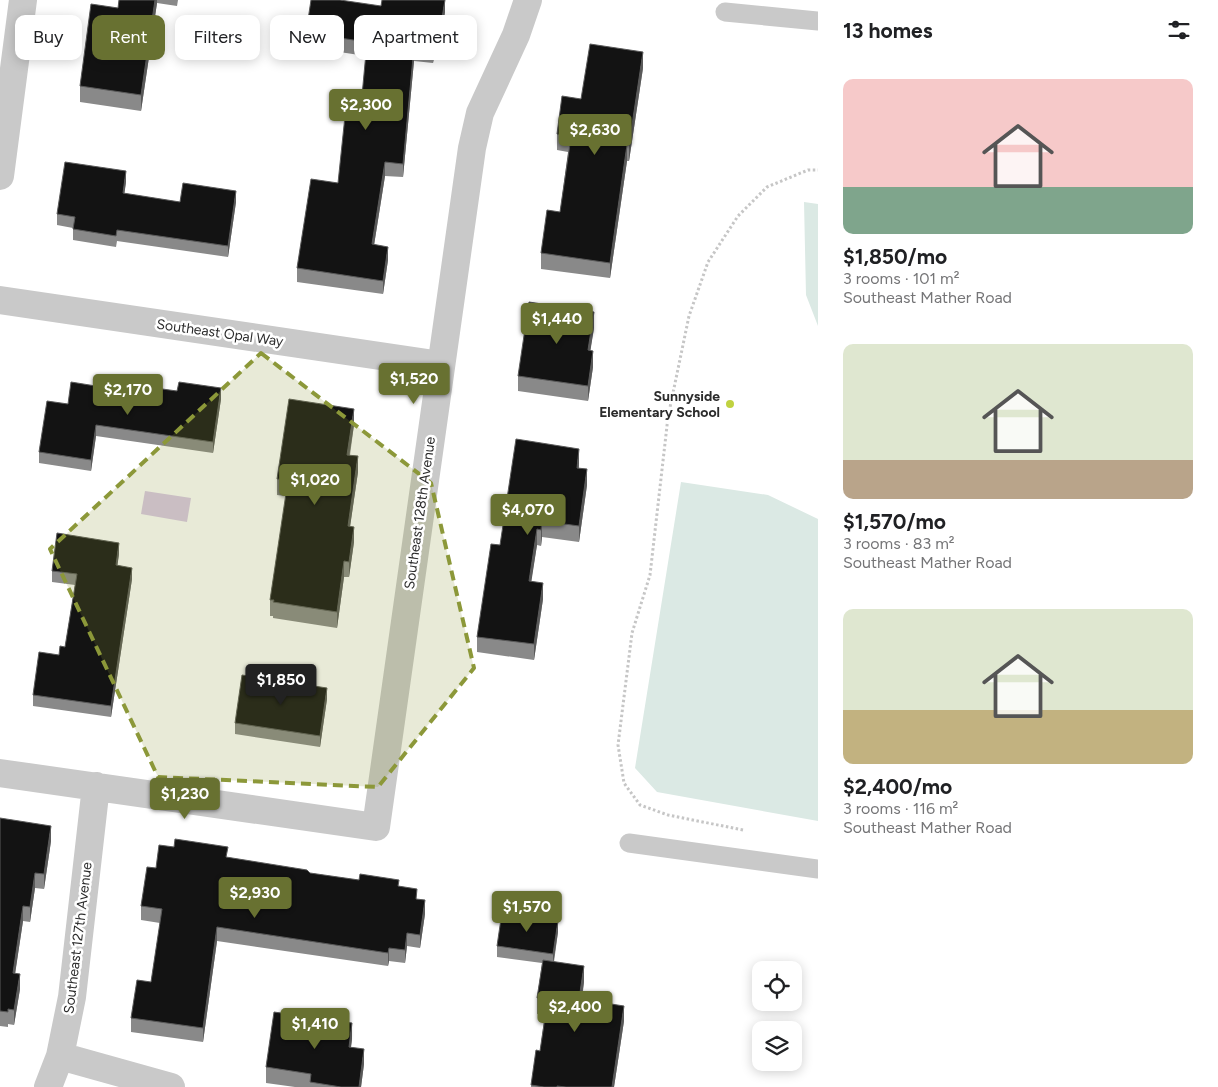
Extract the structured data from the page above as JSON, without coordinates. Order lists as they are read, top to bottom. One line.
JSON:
{"streets":{"street":["Southeast Opal Way","Southeast 128th Avenue","Southeast 127th Avenue"]},"crossings":[["Southeast Opal Way","Southeast 128th Avenue"],["Southeast 128th Avenue","Southeast 127th Avenue"]],"places":["Sunnyside Elementary School"],"page":{"heading":"13 homes","chip":["Buy","Rent","Filters","New","Apartment"],"list":[{"name":"$1,850/mo","note":"3 rooms · 101 m² · Southeast Mather Road"},{"name":"$1,570/mo","note":"3 rooms · 83 m² · Southeast Mather Road"},{"name":"$2,400/mo","note":"3 rooms · 116 m² · Southeast Mather Road"}],"price":["$2,300","$2,630","$1,440","$1,520","$2,170","$1,020","$4,070","$1,850","$1,230","$2,930","$1,570","$2,400","$1,410"]}}
